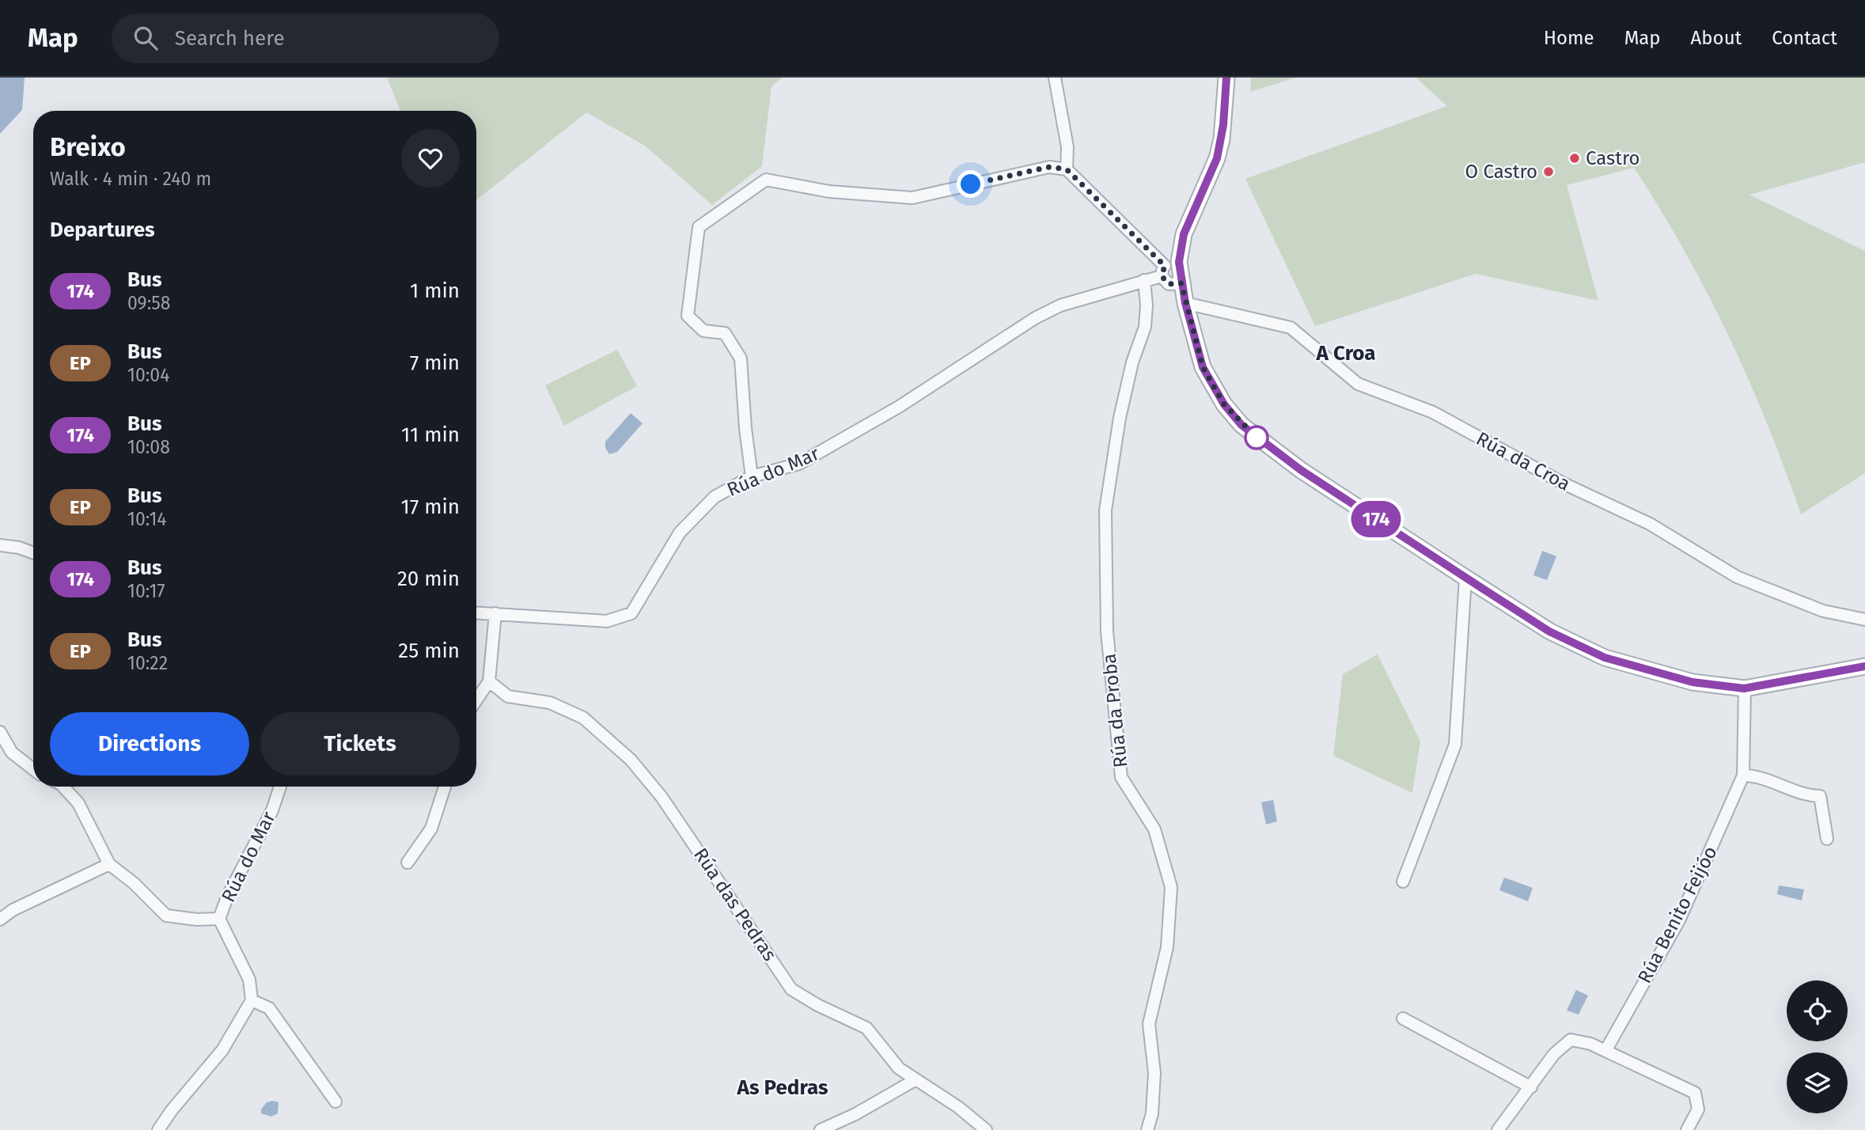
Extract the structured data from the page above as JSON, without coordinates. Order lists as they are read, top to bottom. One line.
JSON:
{"streets":{"street":["Rúa da Croa","Rúa do Mar","Rúa da Proba","Rúa das Pedras","Rúa Benito Feijóo"]},"crossings":[["Rúa do Mar","Rúa da Proba"]],"districts":["A Croa","As Pedras"],"places":["Castro","O Castro"],"lines":["bus line 174"],"page":{"header":"Map","search":"Search here","nav":["Home","Map","About","Contact"],"on_map":"174","heading":[["Breixo","Walk · 4 min · 240 m"],"Departures"],"list":[{"mark":"174","name":"Bus","note":"09:58","value":"1 min"},{"mark":"EP","name":"Bus","note":"10:04","value":"7 min"},{"mark":"174","name":"Bus","note":"10:08","value":"11 min"},{"mark":"EP","name":"Bus","note":"10:14","value":"17 min"},{"mark":"174","name":"Bus","note":"10:17","value":"20 min"},{"mark":"EP","name":"Bus","note":"10:22","value":"25 min"}],"buttons":["Directions","Tickets"]}}
